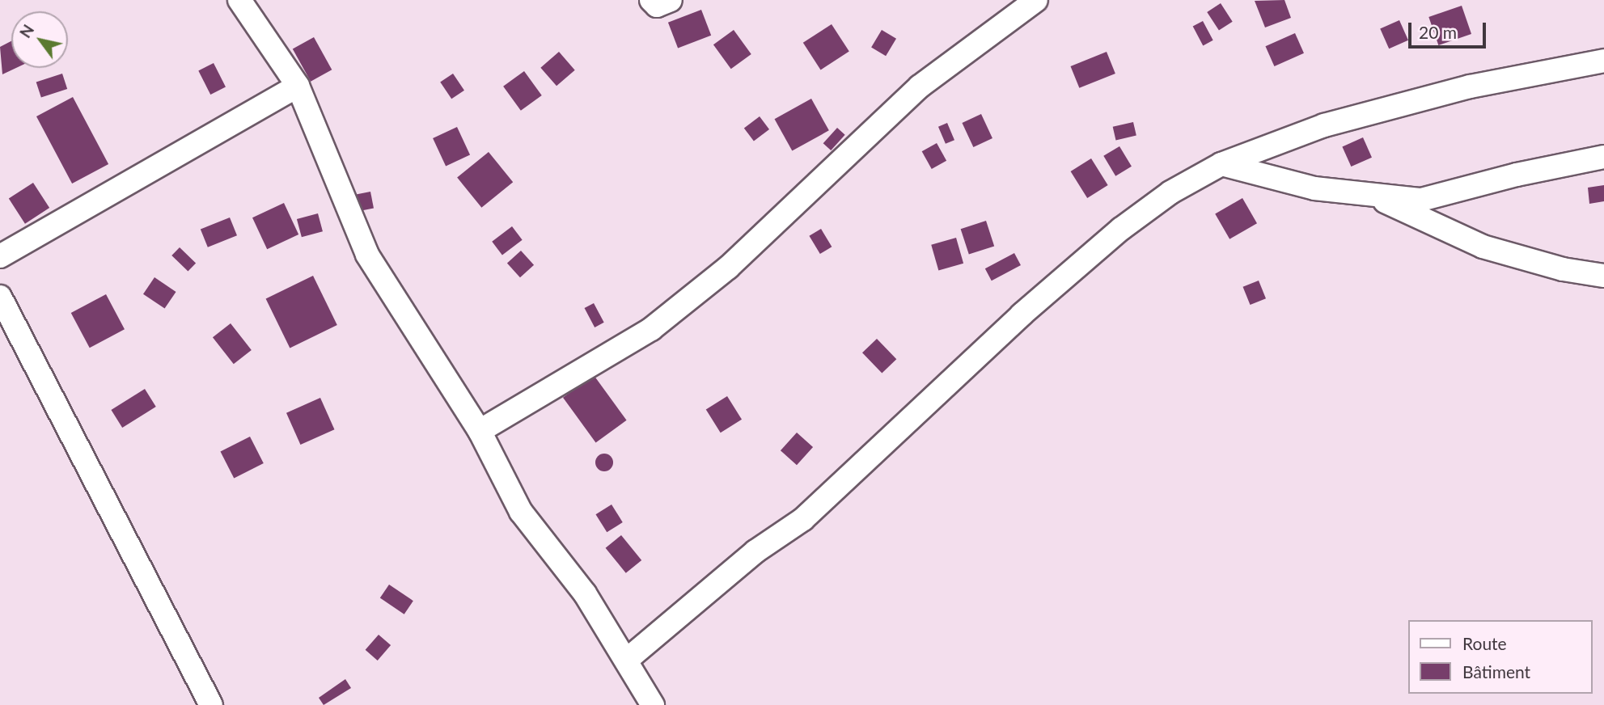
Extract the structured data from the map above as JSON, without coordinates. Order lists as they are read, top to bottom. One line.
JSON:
{"legend":["Route","Bâtiment"],"scale_bar":"20 m","north":"top left"}
